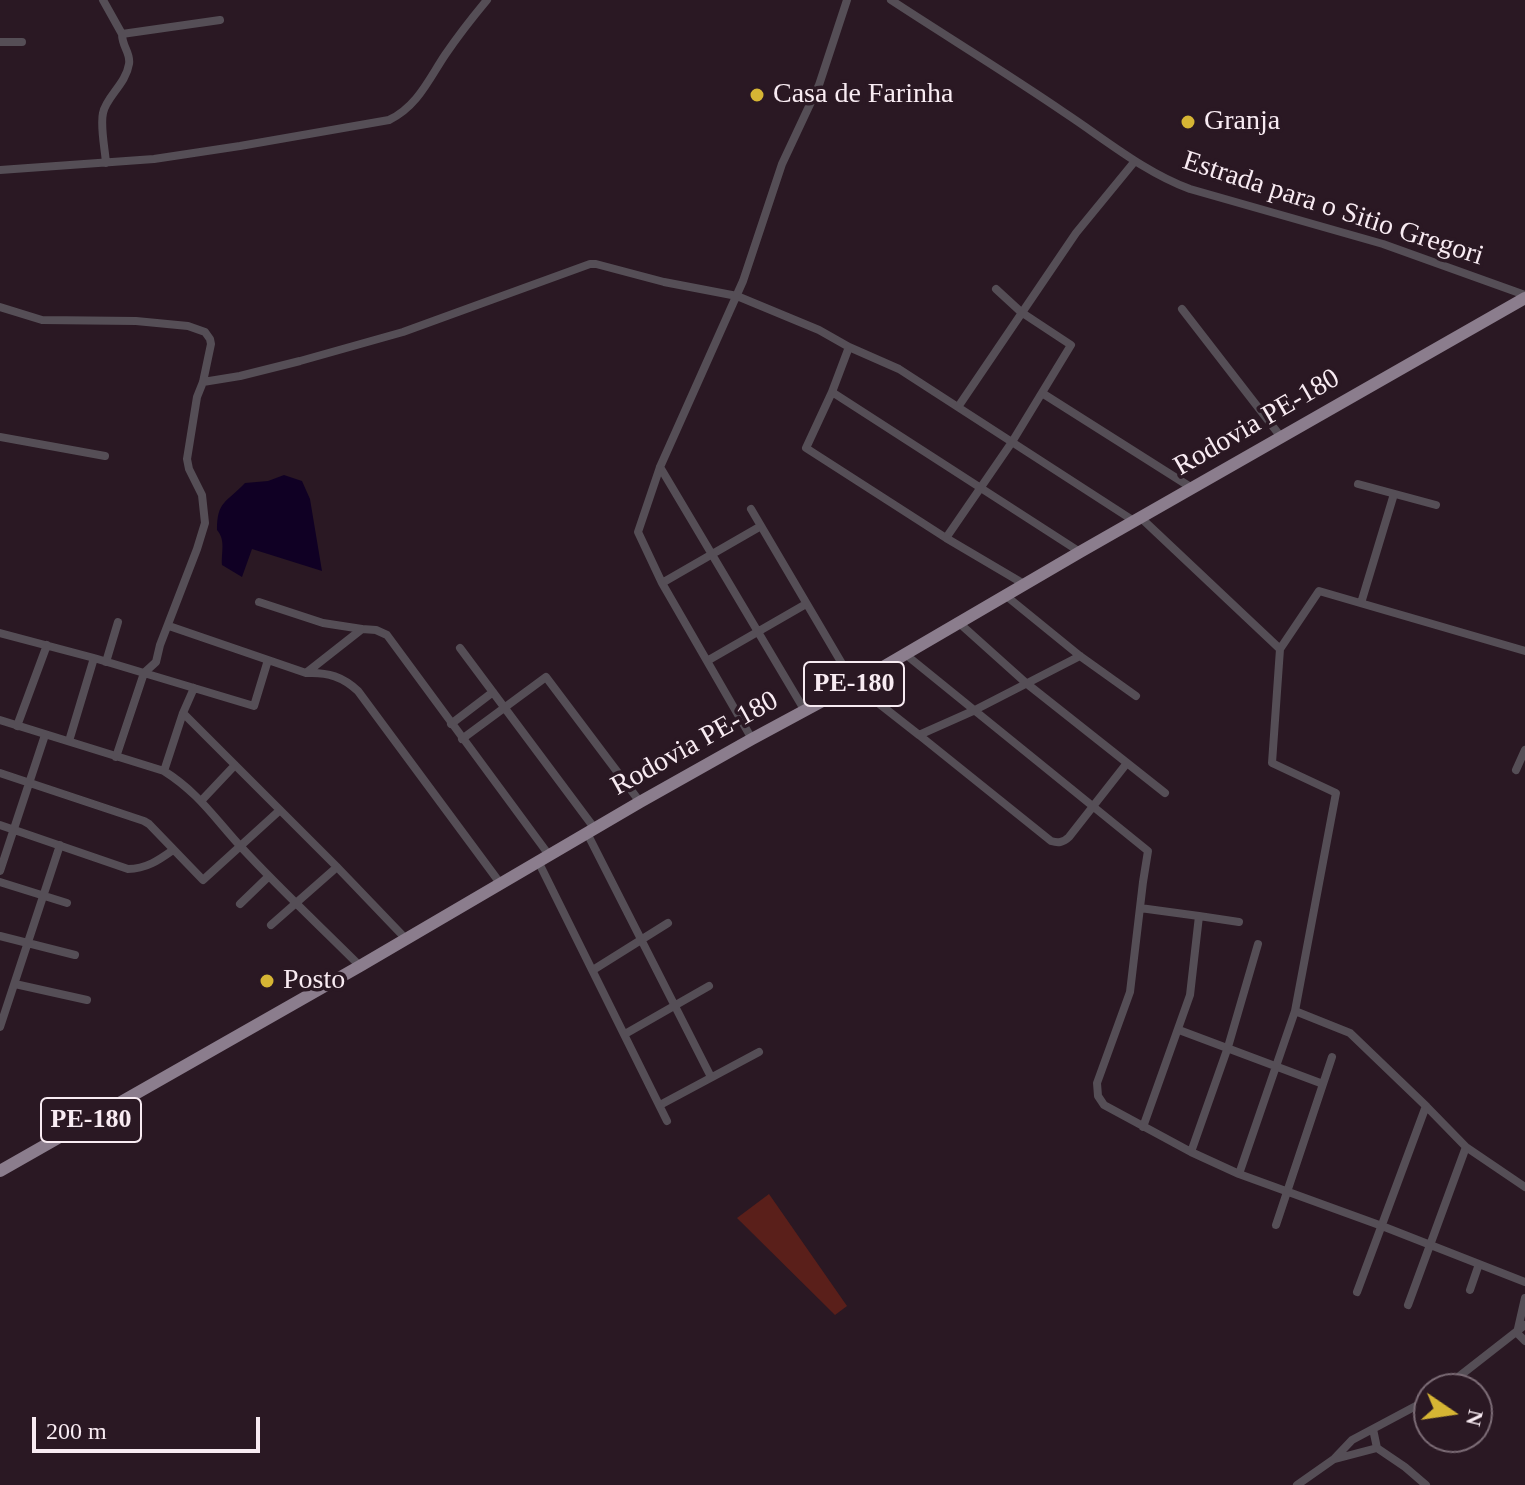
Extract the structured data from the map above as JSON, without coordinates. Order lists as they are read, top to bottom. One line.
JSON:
{"streets":{"main road":["Rodovia PE-180","PE-180"],"street":["Estrada para o Sitio Gregori"]},"crossings":[["Estrada para o Sitio Gregori","Rodovia PE-180"]],"places":["Casa de Farinha","Granja","Posto"],"scale_bar":"200 m","north":"right"}
